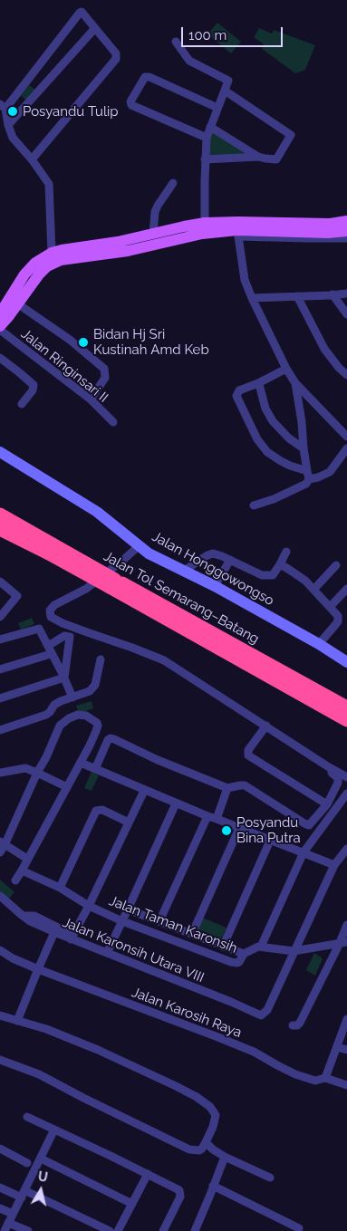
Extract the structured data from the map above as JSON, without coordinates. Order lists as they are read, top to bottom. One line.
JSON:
{"streets":{"highway":["Jalan Tol Semarang–Batang"],"street":["Jalan Ringinsari II","Jalan Honggowongso","Jalan Taman Karonsih","Jalan Karonsih Utara VIII","Jalan Karosih Raya"]},"places":["Posyandu Tulip","Bidan Hj Sri Kustinah Amd Keb","Posyandu Bina Putra"],"scale_bar":"100 m","north":"top"}
